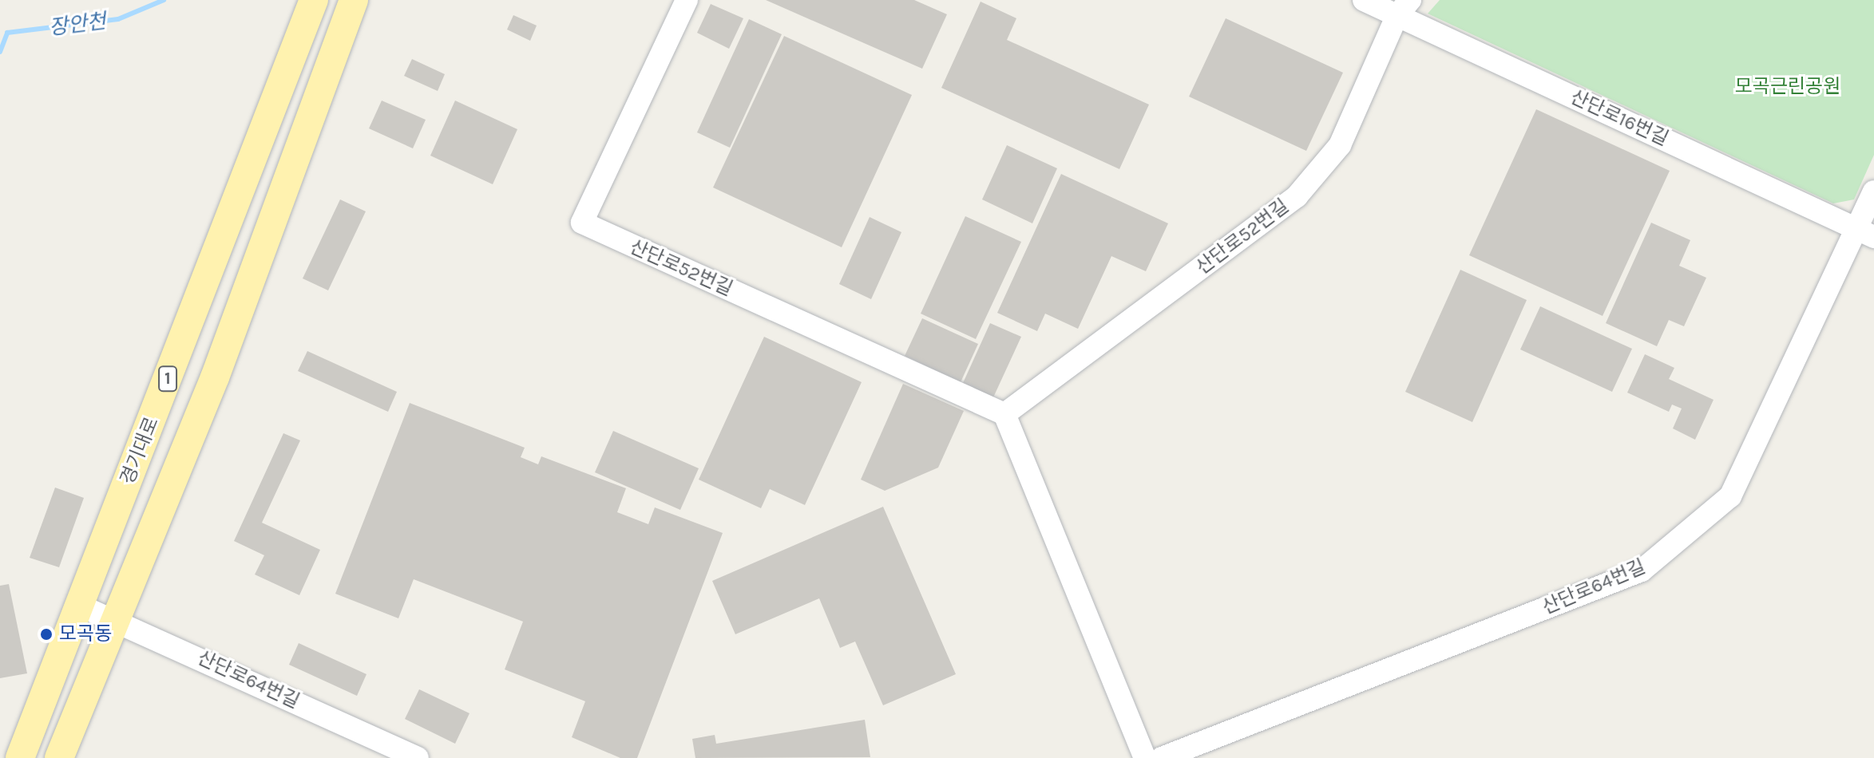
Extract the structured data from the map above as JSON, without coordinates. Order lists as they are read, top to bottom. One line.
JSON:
{"streets":{"main road":["1","경기대로"],"street":["산단로16번길","산단로52번길","산단로64번길"]},"crossings":[["산단로16번길","산단로52번길"],["산단로16번길","산단로64번길"],["1","산단로64번길"],["경기대로","산단로64번길"]],"water":["장안천"],"parks":["모곡근린공원"],"places":["모곡동"]}
